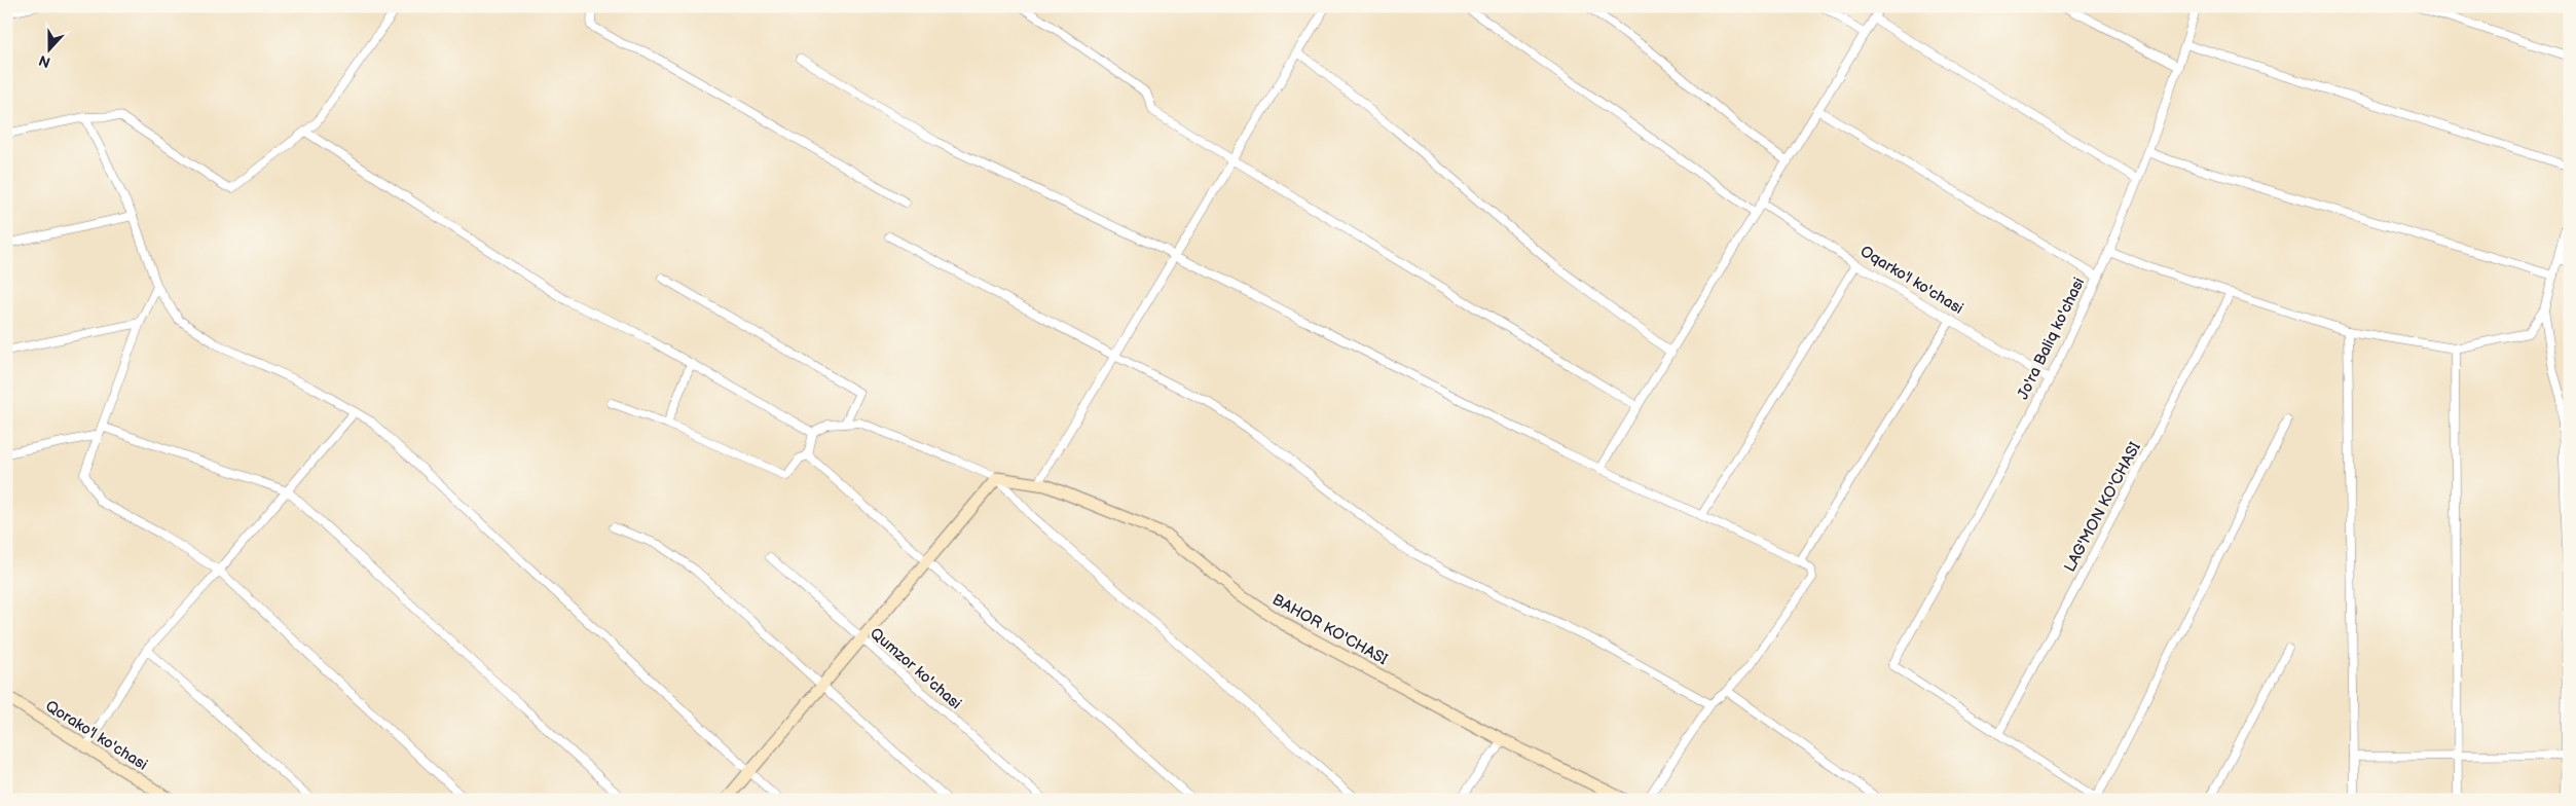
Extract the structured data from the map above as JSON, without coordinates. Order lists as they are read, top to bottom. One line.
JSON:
{"streets":{"street":["Oqarko'l ko'chasi","Jo'ra Baliq ko'chasi","LAG'MON KO'CHASI","BAHOR KO'CHASI","Qumzor ko'chasi","Qorako'l ko'chasi"]},"crossings":[["Oqarko'l ko'chasi","Jo'ra Baliq ko'chasi"],["Jo'ra Baliq ko'chasi","LAG'MON KO'CHASI"]],"north":"bottom"}
